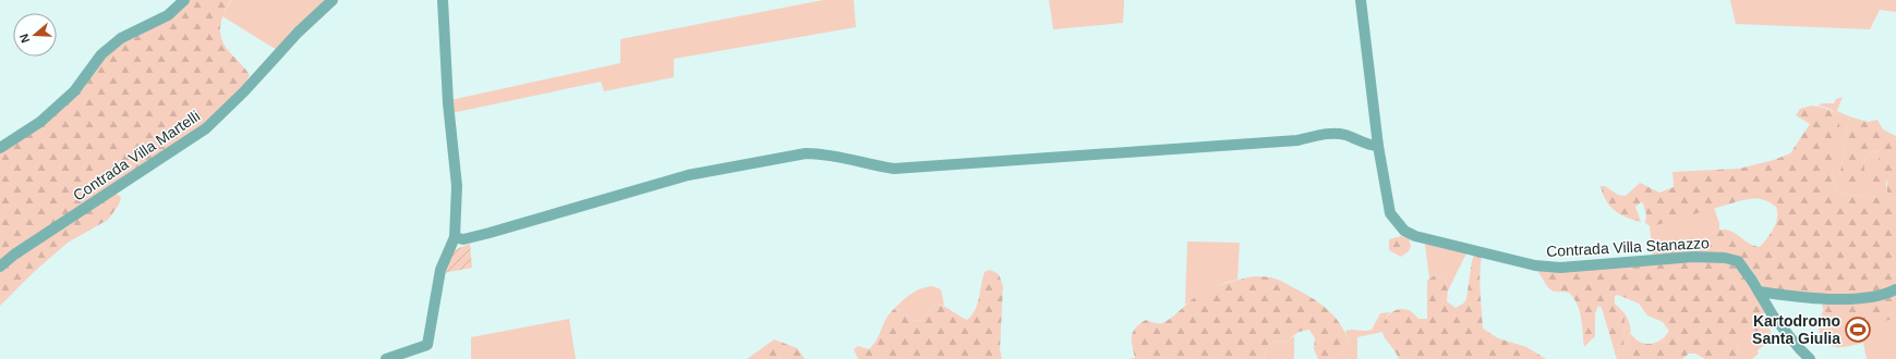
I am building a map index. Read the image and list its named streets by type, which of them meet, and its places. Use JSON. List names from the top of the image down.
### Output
{
  "streets": {
    "street": ["Contrada Villa Martelli", "Contrada Villa Stanazzo"]
  },
  "places": {
    "sports": ["Kartodromo Santa Giulia"]
  },
  "north": "left"
}
